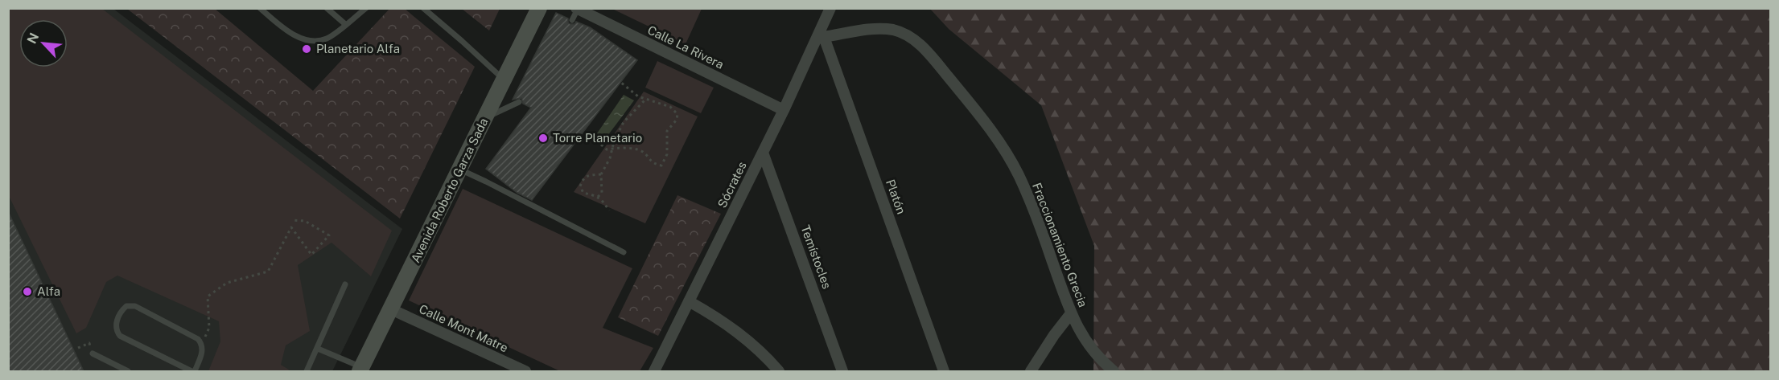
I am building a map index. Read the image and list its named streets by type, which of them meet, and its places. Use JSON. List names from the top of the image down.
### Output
{
  "streets": {
    "street": [
      "Calle La Rivera",
      "Sócrates",
      "Avenida Roberto Garza Sada",
      "Platón",
      "Fraccionamiento Grecia",
      "Temístocles",
      "Calle Mont Matre"
    ]
  },
  "crossings": [
    ["Calle La Rivera", "Sócrates"],
    ["Sócrates", "Platón"],
    ["Sócrates", "Fraccionamiento Grecia"],
    ["Sócrates", "Temístocles"],
    ["Avenida Roberto Garza Sada", "Calle Mont Matre"],
    ["Platón", "Fraccionamiento Grecia"]
  ],
  "places": ["Planetario Alfa", "Torre Planetario", "Alfa"],
  "north": "top left"
}
